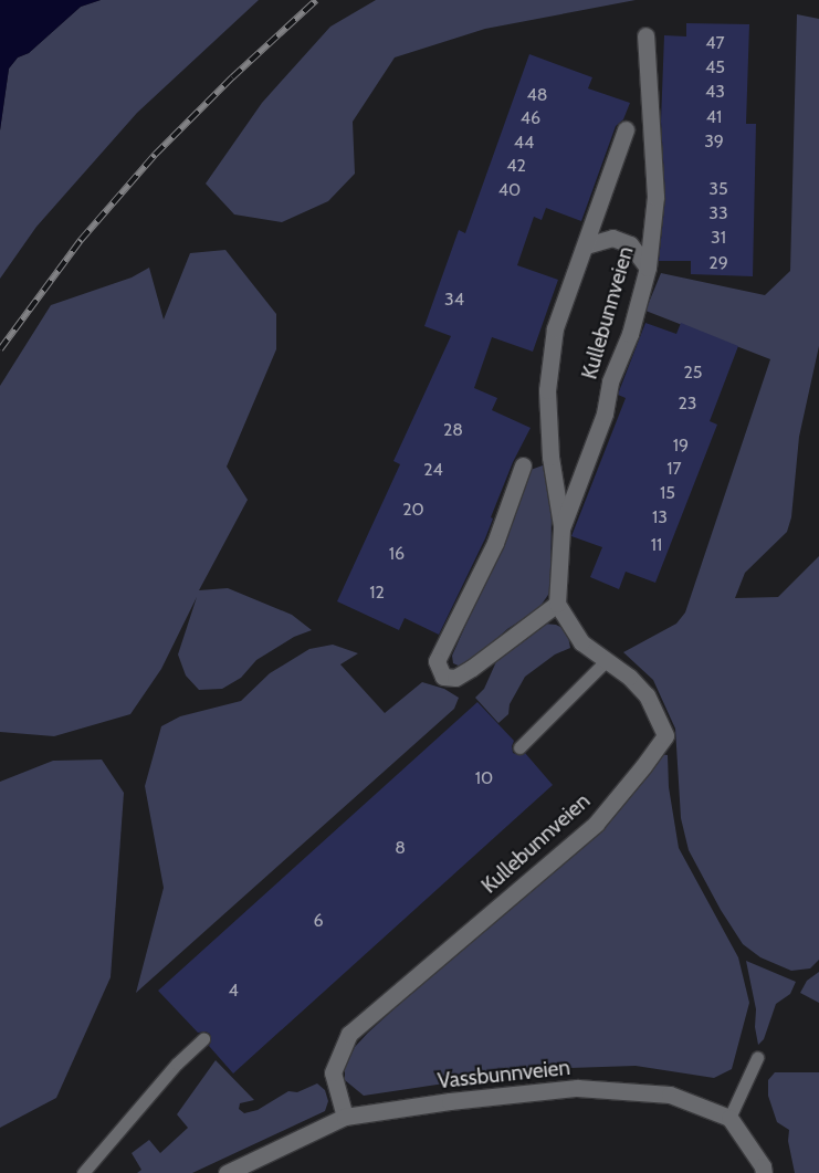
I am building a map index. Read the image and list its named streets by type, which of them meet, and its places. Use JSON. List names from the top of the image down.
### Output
{
  "streets": {
    "street": ["Kullebunnveien", "Vassbunnveien"]
  },
  "crossings": [
    ["Kullebunnveien", "Vassbunnveien"]
  ],
  "house_numbers": [
    "47",
    "45",
    "43",
    "48",
    "41",
    "46",
    "39",
    "44",
    "42",
    "35",
    "40",
    "33",
    "31",
    "29",
    "34",
    "25",
    "23",
    "28",
    "19",
    "17",
    "24",
    "15",
    "20",
    "13",
    "11",
    "16",
    "12",
    "10",
    "8",
    "6",
    "4"
  ]
}
